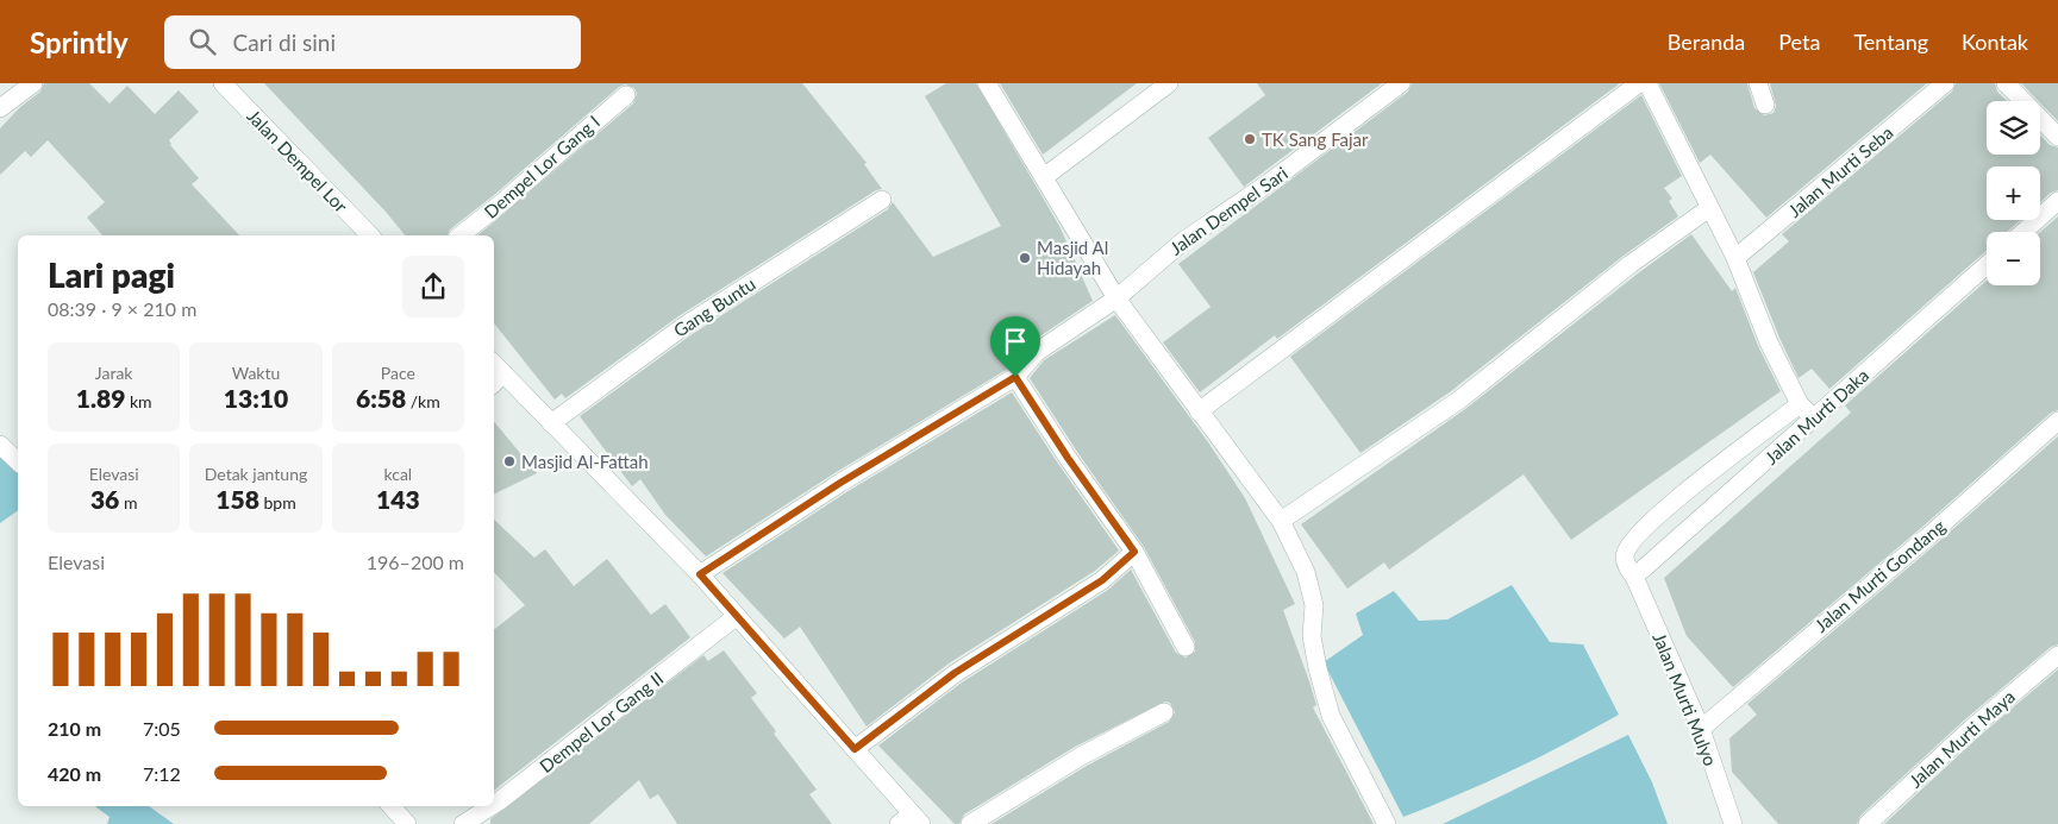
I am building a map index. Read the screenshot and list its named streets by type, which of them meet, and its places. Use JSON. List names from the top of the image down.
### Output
{
  "streets": {
    "street": [
      "Jalan Dempel Lor",
      "Dempel Lor Gang I",
      "Jalan Murti Seba",
      "Jalan Dempel Sari",
      "Gang Buntu",
      "Jalan Murti Daka",
      "Jalan Murti Gondang",
      "Jalan Murti Mulyo",
      "Dempel Lor Gang II",
      "Jalan Murti Maya"
    ]
  },
  "crossings": [
    ["Jalan Murti Daka", "Jalan Murti Mulyo"],
    ["Jalan Murti Gondang", "Jalan Murti Mulyo"]
  ],
  "places": ["TK Sang Fajar", "Masjid Al Hidayah", "Masjid Al-Fattah"],
  "page": {
    "header": "Sprintly",
    "search": "Cari di sini",
    "nav": [
      "Beranda",
      "Peta",
      "Tentang",
      "Kontak"
    ],
    "map_buttons": ["+", "−"],
    "heading": ["Lari pagi", "08:39 · 9 × 210 m"],
    "stats": [
      ["Jarak", "1.89 km"],
      ["Waktu", "13:10"],
      ["Pace", "6:58 /km"],
      ["Elevasi", "36 m"],
      ["Detak jantung", "158 bpm"],
      ["kcal", "143"]
    ],
    "chart": ["Elevasi", "196–200 m"],
    "list": [
      {
        "name": "210 m",
        "note": "7:05"
      },
      {
        "name": "420 m",
        "note": "7:12"
      }
    ]
  }
}
